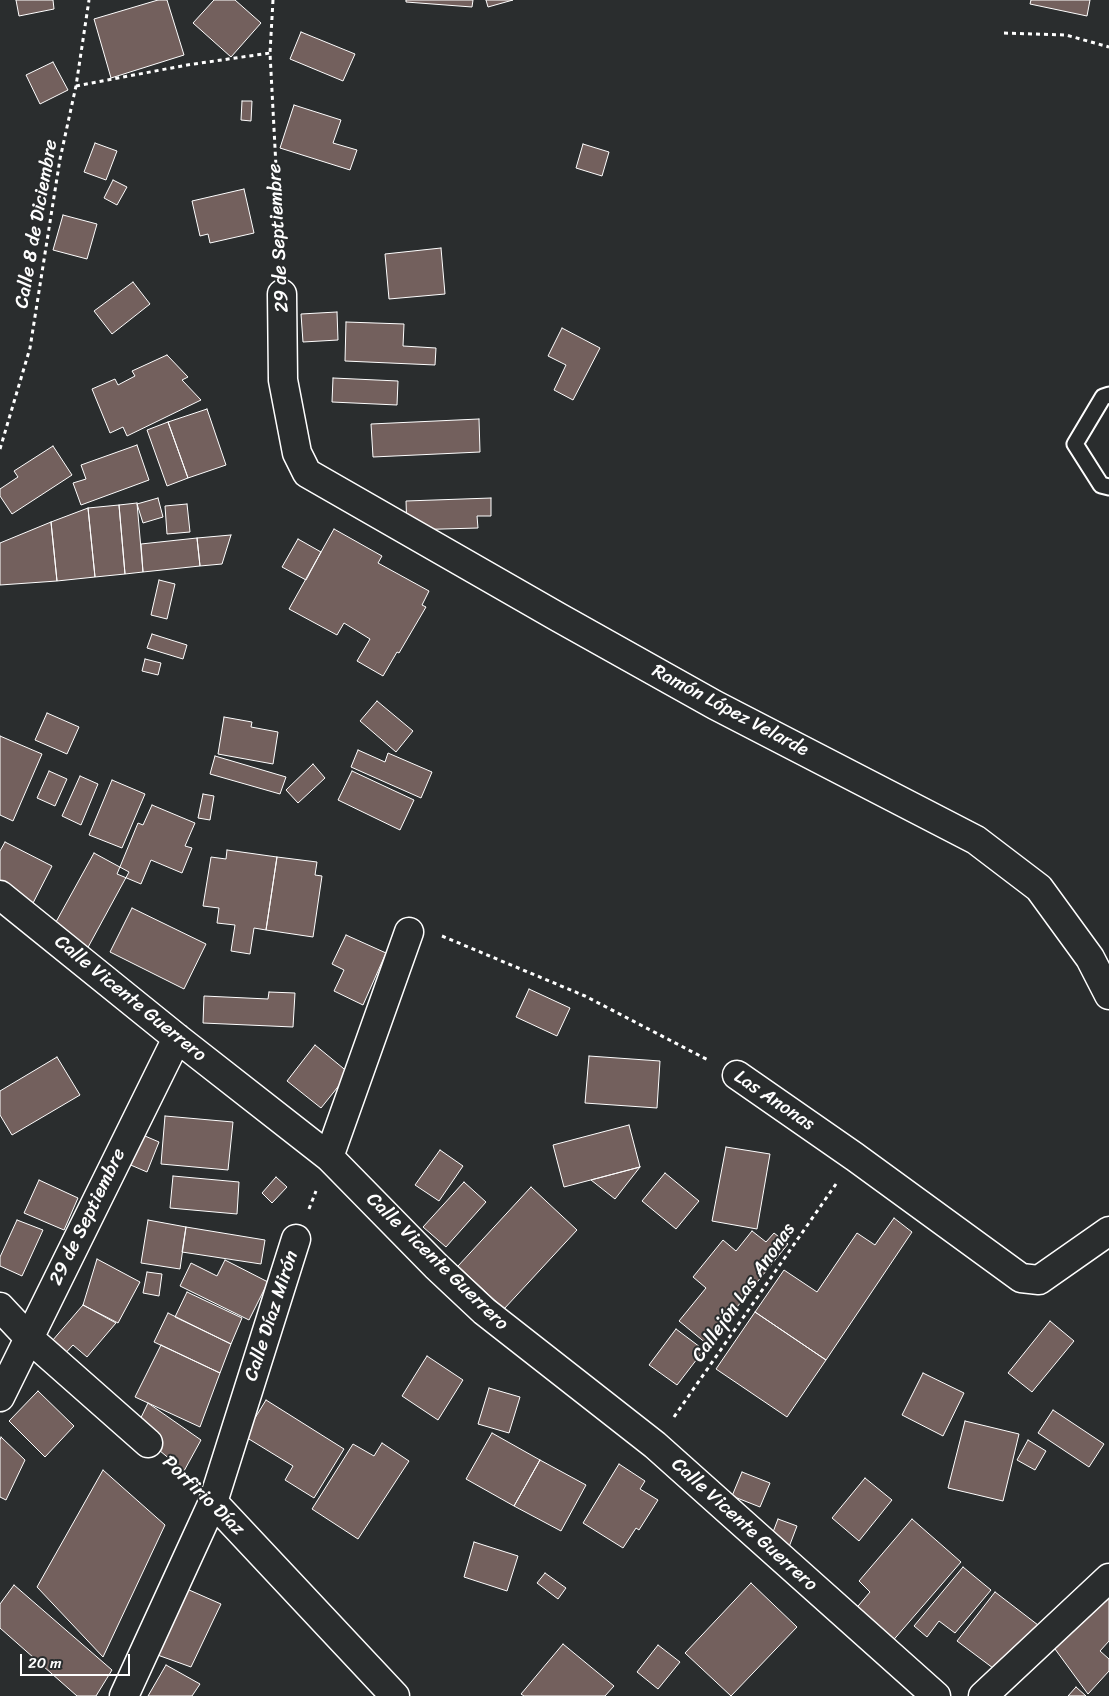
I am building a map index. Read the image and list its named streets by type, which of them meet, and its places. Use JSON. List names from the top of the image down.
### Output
{
  "streets": {
    "street": [
      "29 de Septiembre",
      "Ramón López Velarde",
      "Calle Vicente Guerrero",
      "Las Anonas",
      "Calle Díaz Mirón",
      "Porfirio Díaz"
    ],
    "path": ["Calle 8 de Diciembre", "Callejón Las Anonas"]
  },
  "crossings": [
    ["29 de Septiembre", "Ramón López Velarde"],
    ["29 de Septiembre", "Calle Vicente Guerrero"],
    ["29 de Septiembre", "Porfirio Díaz"],
    ["Calle Vicente Guerrero", "Callejón Las Anonas"],
    ["Calle Vicente Guerrero", "Calle Díaz Mirón"],
    ["Las Anonas", "Callejón Las Anonas"],
    ["Calle Díaz Mirón", "Porfirio Díaz"]
  ],
  "scale_bar": "20 m"
}
